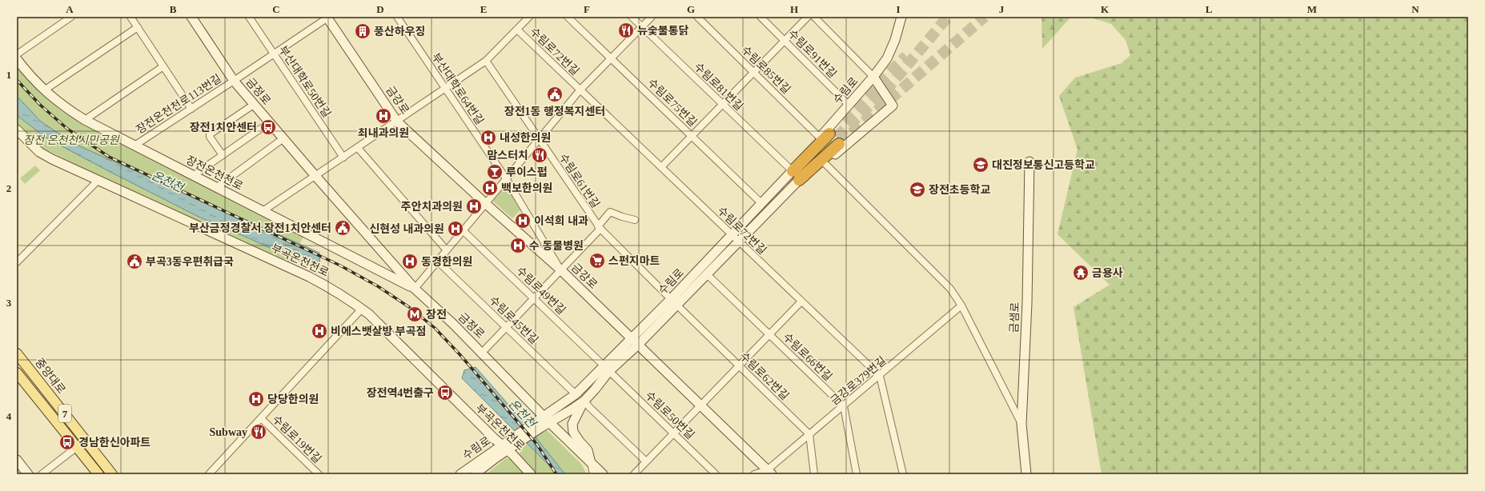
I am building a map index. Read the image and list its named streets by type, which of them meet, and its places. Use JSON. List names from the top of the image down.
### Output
{
  "streets": {
    "main road": [
      "수림로",
      "금정로",
      "금강로",
      "장전온천천로",
      "부곡온천천로",
      "금샘로",
      "중앙대로",
      "7"
    ],
    "street": [
      "수림로72번길",
      "수림로91번길",
      "수림로85번길",
      "부산대학로50번길",
      "수림로81번길",
      "부산대학로64번길",
      "수림로75번길",
      "장전온천천로113번길",
      "수림로61번길",
      "수림로49번길",
      "수림로45번길",
      "수림로66번길",
      "수림로62번길",
      "금강로379번길",
      "수림로50번길",
      "수림로19번길"
    ]
  },
  "crossings": [
    ["수림로72번길", "수림로"],
    ["수림로72번길", "금강로379번길"],
    ["수림로91번길", "수림로"],
    ["수림로85번길", "수림로"],
    ["부산대학로50번길", "장전온천천로113번길"],
    ["수림로81번길", "수림로"],
    ["부산대학로64번길", "금강로"],
    ["수림로", "금정로"],
    ["수림로", "금강로"],
    ["수림로", "수림로75번길"],
    ["수림로", "수림로61번길"],
    ["수림로", "부곡온천천로"],
    ["수림로", "수림로49번길"],
    ["수림로", "수림로45번길"],
    ["수림로", "수림로66번길"],
    ["수림로", "수림로62번길"],
    ["수림로", "수림로50번길"],
    ["금정로", "장전온천천로113번길"],
    ["금정로", "장전온천천로"],
    ["금강로", "장전온천천로113번길"],
    ["금강로", "금강로379번길"],
    ["장전온천천로113번길", "장전온천천로"],
    ["수림로61번길", "수림로62번길"],
    ["수림로49번길", "수림로50번길"],
    ["수림로66번길", "금강로379번길"],
    ["수림로62번길", "금강로379번길"]
  ],
  "water": ["온천천"],
  "parks": ["장전 온천천시민공원"],
  "places": {
    "restaurant": ["뉴숯불통닭", "맘스터치", "Subway"],
    "building": ["풍산하우징"],
    "public building": ["장전1동 행정복지센터", "부산금정경찰서 장전1치안센터", "부곡3동우편취급국"],
    "hospital": [
      "최내과의원",
      "내성한의원",
      "백보한의원",
      "주안치과의원",
      "이석희 내과",
      "신현성 내과의원",
      "수 동물병원",
      "동경한의원",
      "비에스뱃살방 부곡점",
      "당당한의원"
    ],
    "bus stop": ["장전1치안센터", "장전역4번출구", "경남한신아파트"],
    "school or university": ["대진정보통신고등학교", "장전초등학교"],
    "bar": ["루이스펍"],
    "supermarket": ["스펀지마트"],
    "temple": ["금용사"],
    "metro station": ["장전"]
  },
  "grid": {
    "columns": [
      "A",
      "B",
      "C",
      "D",
      "E",
      "F",
      "G",
      "H",
      "I",
      "J",
      "K",
      "L",
      "M",
      "N"
    ],
    "rows": [
      "1",
      "2",
      "3",
      "4"
    ]
  }
}
